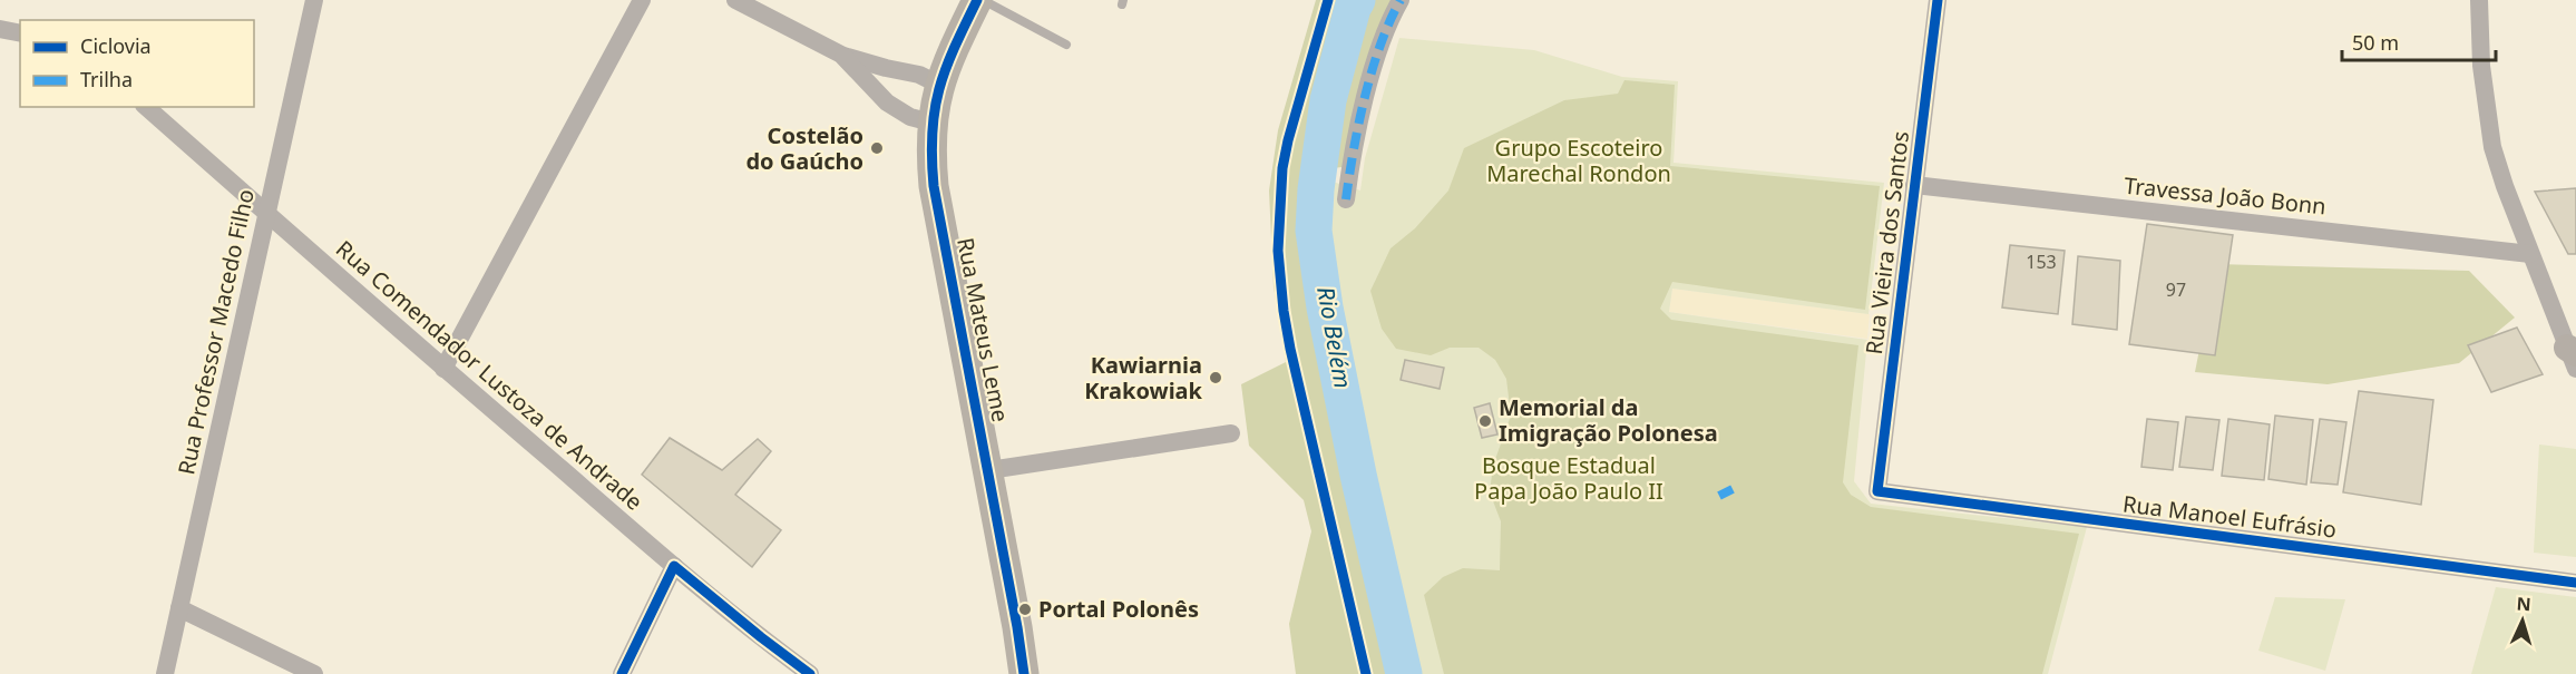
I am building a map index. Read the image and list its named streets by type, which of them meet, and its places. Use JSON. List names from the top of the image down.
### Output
{
  "streets": {
    "main road": ["Rua Mateus Leme"],
    "street": [
      "Travessa João Bonn",
      "Rua Vieira dos Santos",
      "Rua Professor Macedo Filho",
      "Rua Comendador Lustoza de Andrade",
      "Rua Manoel Eufrásio"
    ]
  },
  "crossings": [
    ["Travessa João Bonn", "Rua Vieira dos Santos"],
    ["Rua Vieira dos Santos", "Rua Manoel Eufrásio"],
    ["Rua Professor Macedo Filho", "Rua Comendador Lustoza de Andrade"]
  ],
  "water": ["Rio Belém"],
  "parks": ["Grupo Escoteiro Marechal Rondon", "Bosque Estadual Papa João Paulo II"],
  "places": [
    "Costelão do Gaúcho",
    "Kawiarnia Krakowiak",
    "Memorial da Imigração Polonesa",
    "Portal Polonês"
  ],
  "house_numbers": ["153", "97"],
  "legend": ["Ciclovia", "Trilha"],
  "scale_bar": "50 m",
  "north": "top"
}
